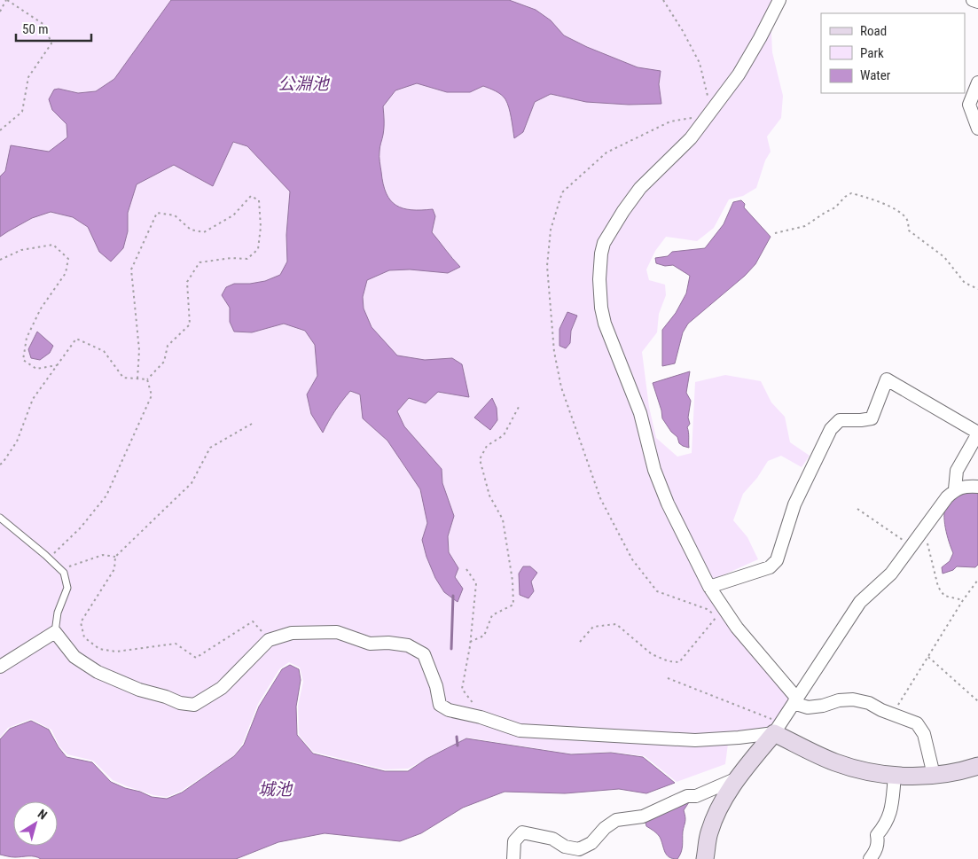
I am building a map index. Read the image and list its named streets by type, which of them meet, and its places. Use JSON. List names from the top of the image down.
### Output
{
  "water": ["公淵池", "城池"],
  "legend": ["Road", "Park", "Water"],
  "scale_bar": "50 m",
  "north": "top right"
}
